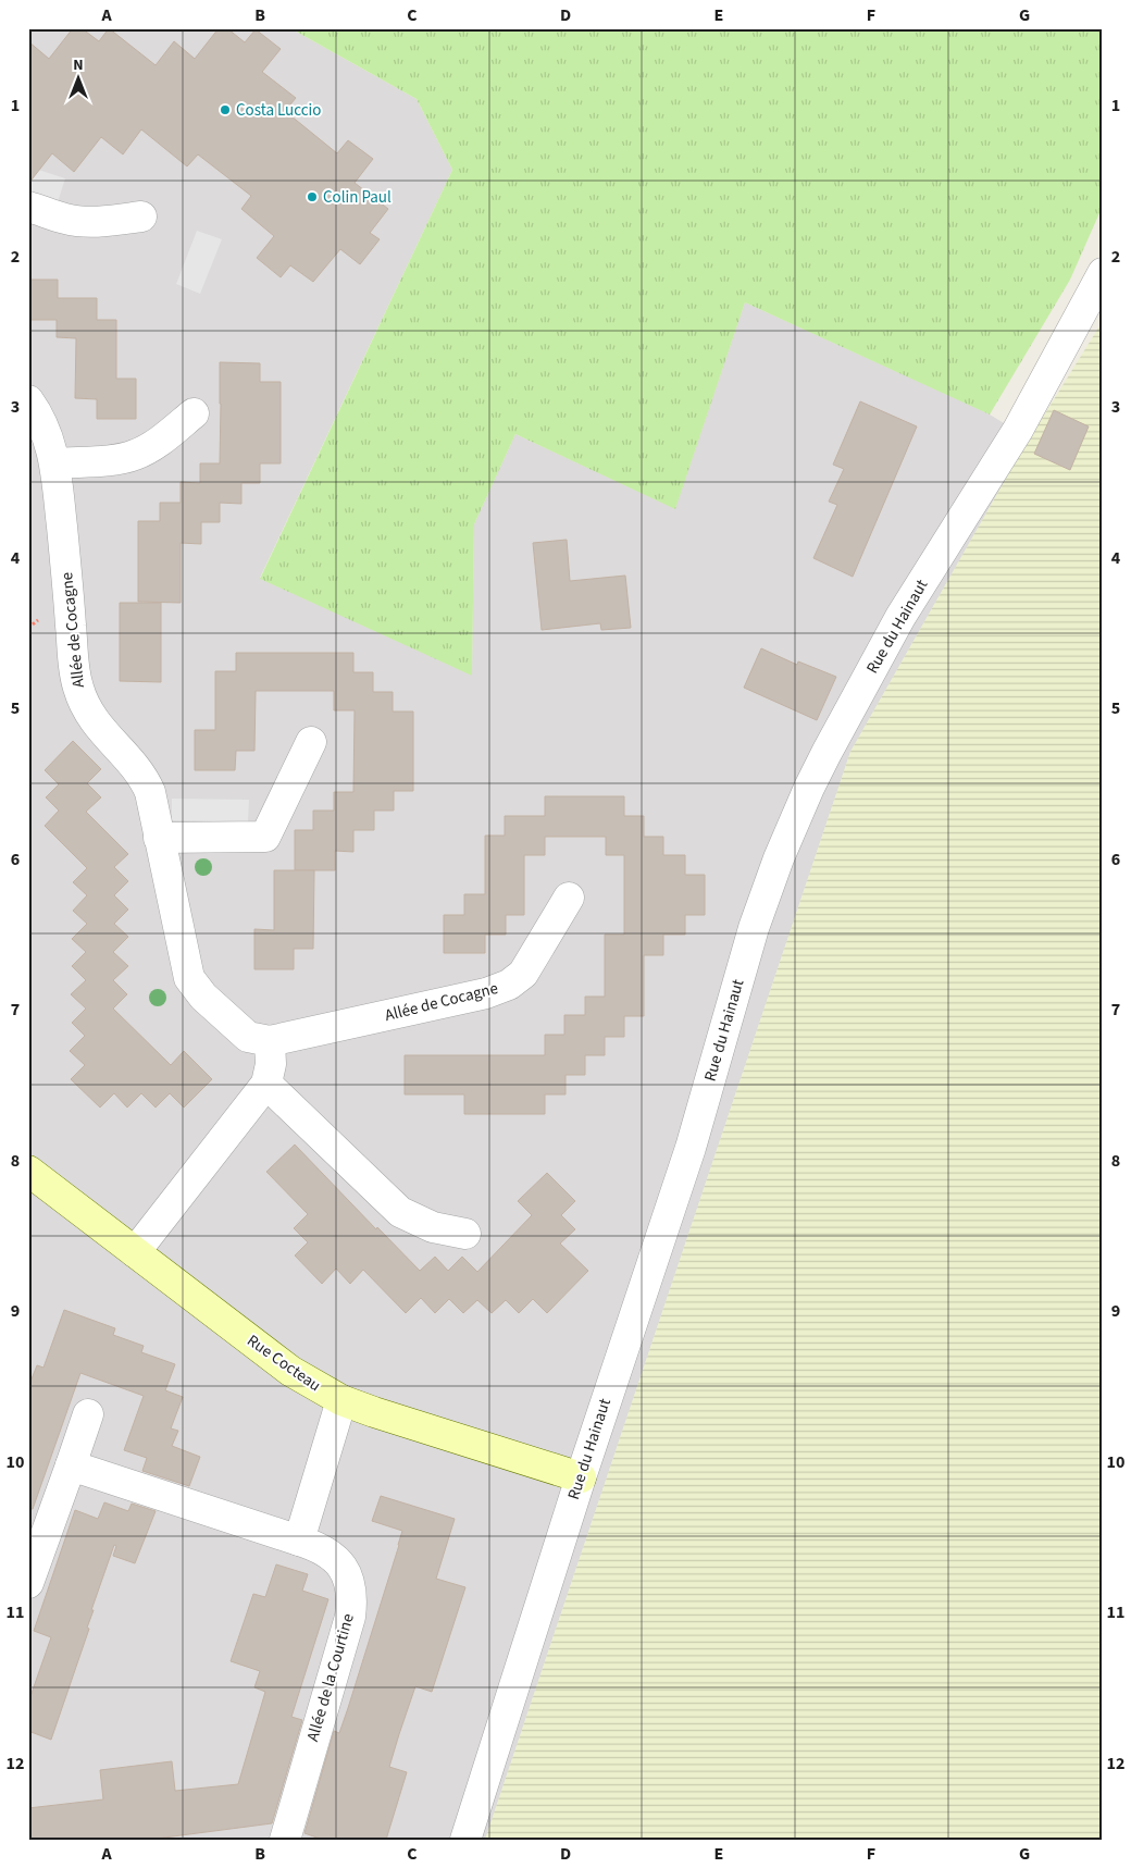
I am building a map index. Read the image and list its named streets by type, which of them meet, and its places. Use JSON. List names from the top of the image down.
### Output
{
  "streets": {
    "street": [
      "Rue du Hainaut",
      "Allée de Cocagne",
      "Rue Cocteau",
      "Allée de la Courtine"
    ]
  },
  "crossings": [
    ["Rue du Hainaut", "Rue Cocteau"]
  ],
  "places": ["Costa Luccio", "Colin Paul"],
  "north": "top",
  "grid": {
    "columns": [
      "A",
      "B",
      "C",
      "D",
      "E",
      "F",
      "G"
    ],
    "rows": [
      "1",
      "2",
      "3",
      "4",
      "5",
      "6",
      "7",
      "8",
      "9",
      "10",
      "11",
      "12"
    ]
  }
}
